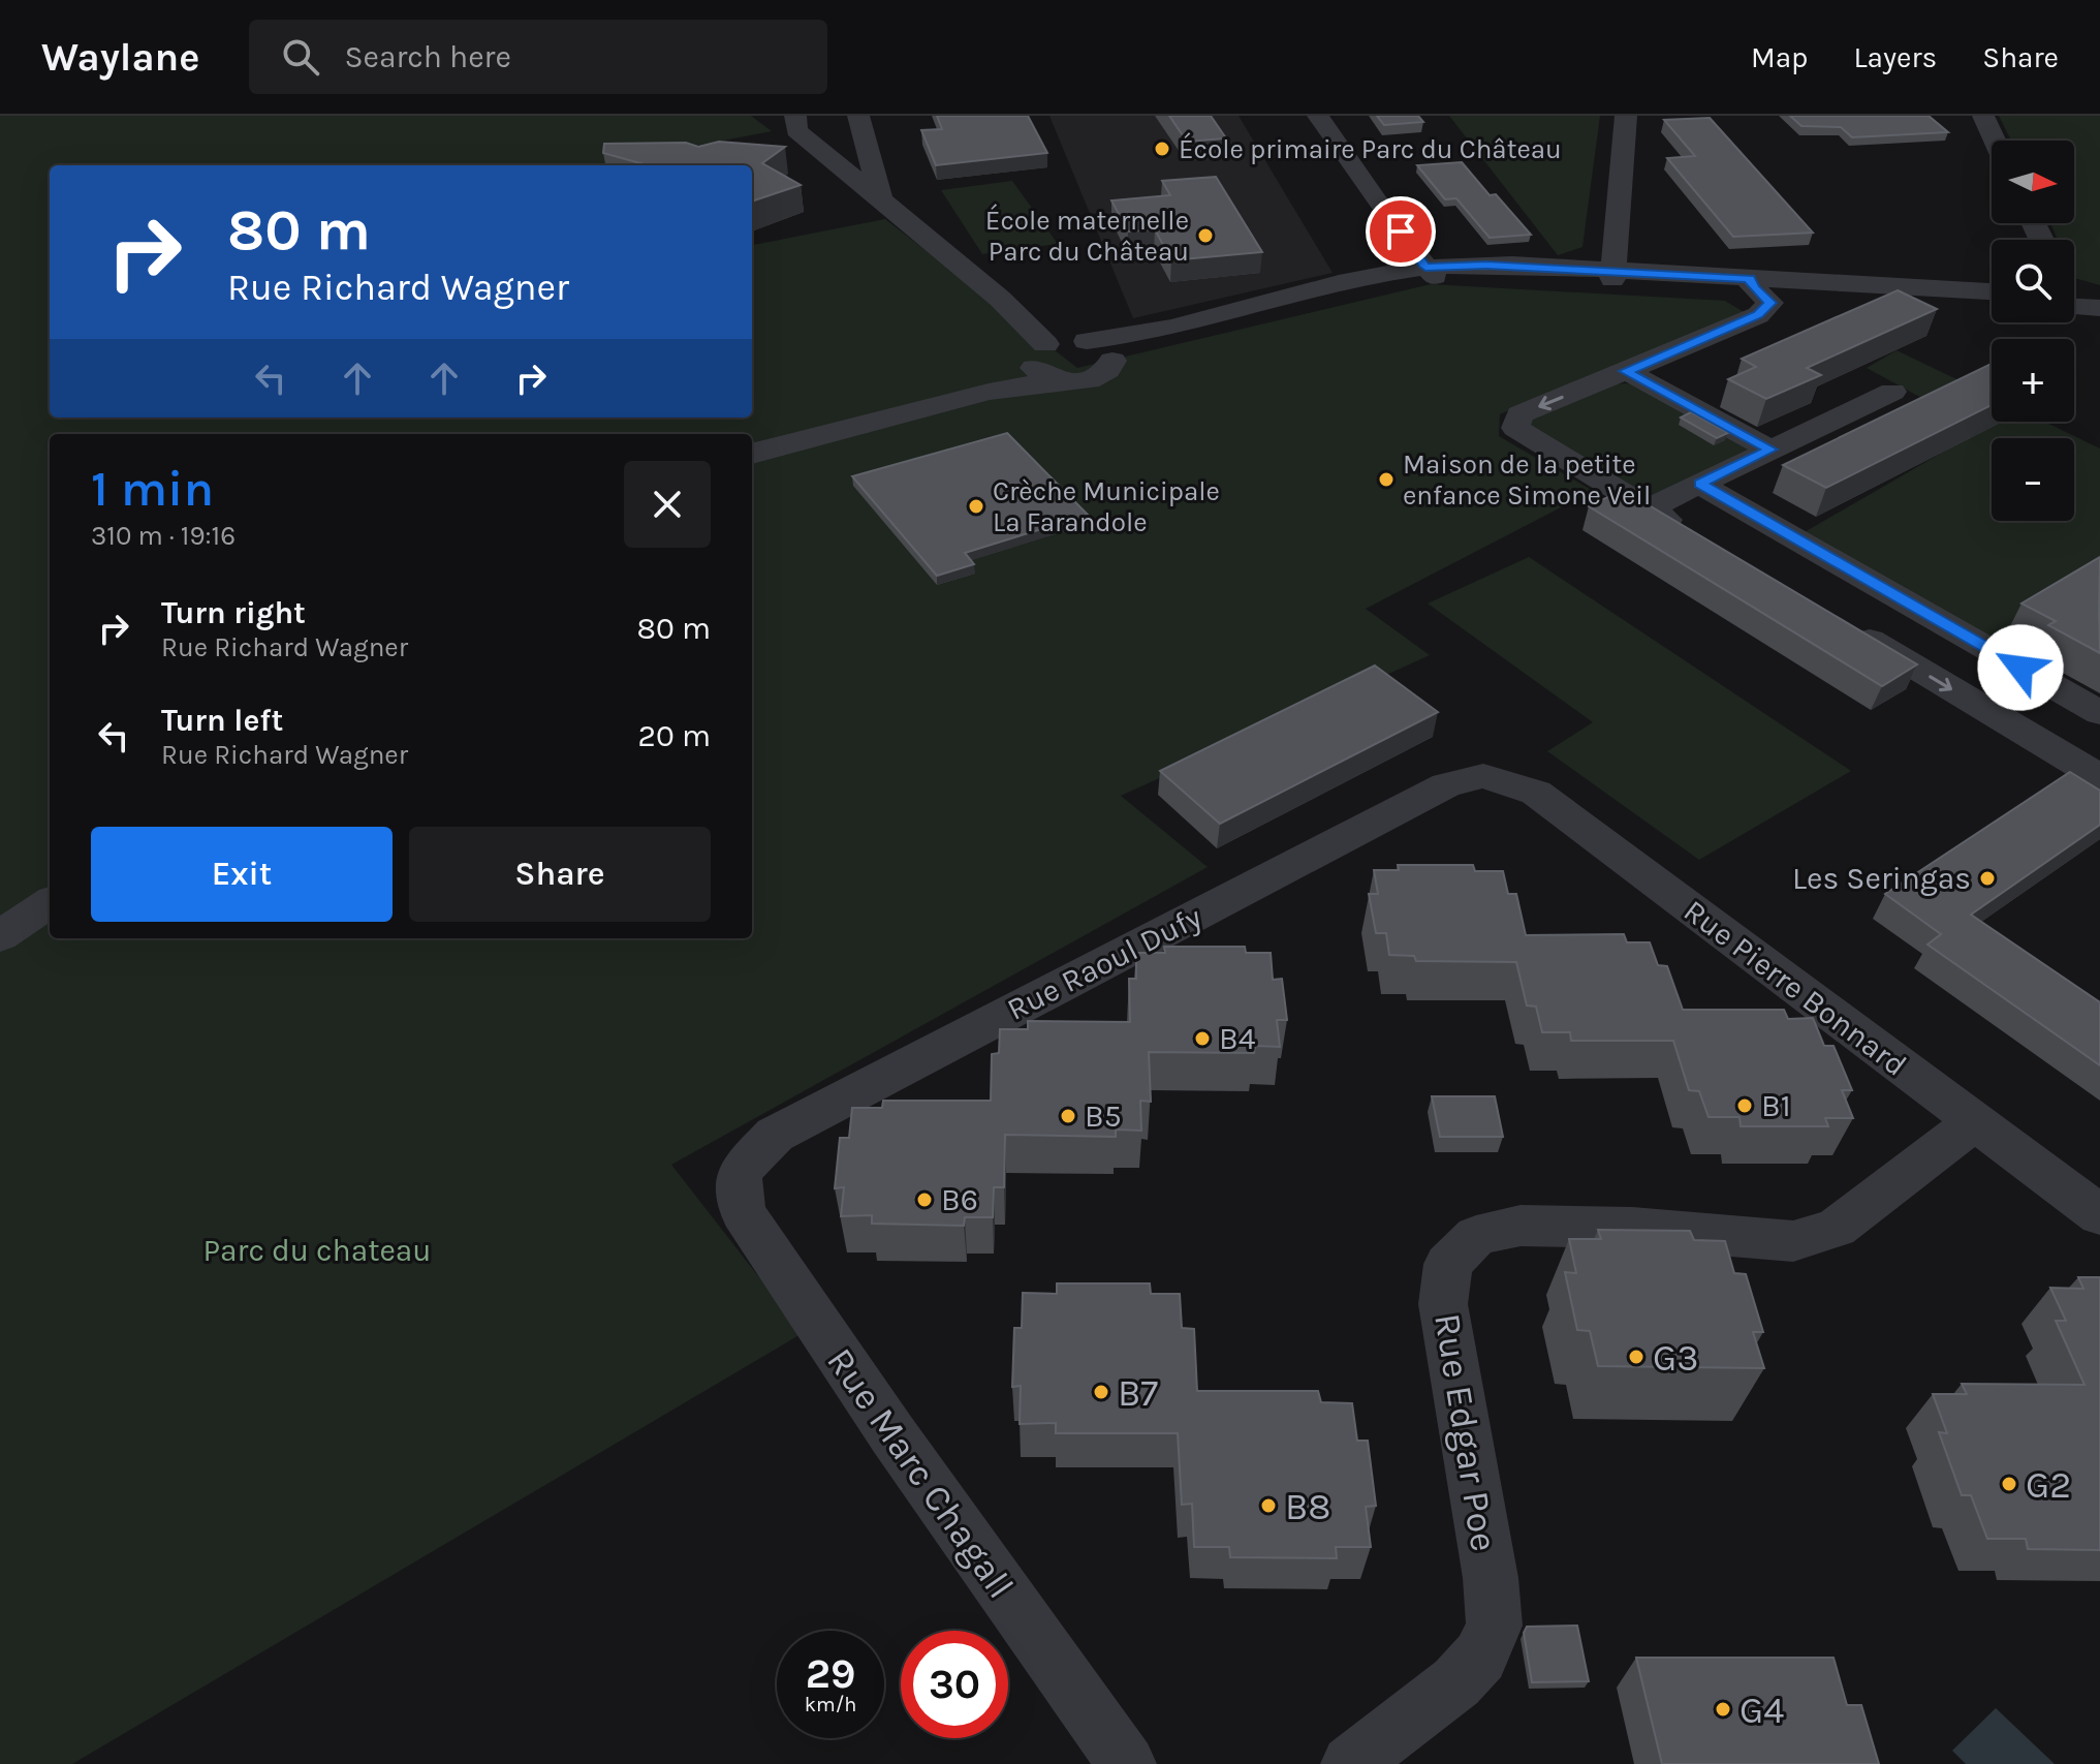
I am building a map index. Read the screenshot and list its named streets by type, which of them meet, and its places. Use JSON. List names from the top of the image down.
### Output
{
  "streets": {
    "street": [
      "Rue Raoul Dufy",
      "Rue Pierre Bonnard",
      "Rue Edgar Poe",
      "Rue Marc Chagall"
    ]
  },
  "crossings": [
    ["Rue Raoul Dufy", "Rue Pierre Bonnard"],
    ["Rue Raoul Dufy", "Rue Marc Chagall"],
    ["Rue Pierre Bonnard", "Rue Edgar Poe"]
  ],
  "parks": ["Parc du chateau"],
  "places": [
    "École primaire Parc du Château",
    "École maternelle Parc du Château",
    "Maison de la petite enfance Simone Veil",
    "Crèche Municipale La Farandole",
    "Les Seringas",
    "B4",
    "B1",
    "B5",
    "B6",
    "G3",
    "B7",
    "G2",
    "B8",
    "G4"
  ],
  "north": "right",
  "page": {
    "header": "Waylane",
    "search": "Search here",
    "nav": ["Map", "Layers", "Share"],
    "map_buttons": ["+", "−"],
    "turn": ["80 m", "Rue Richard Wagner"],
    "heading": ["1 min", "310 m · 19:16"],
    "list": [
      {
        "name": "Turn right",
        "note": "Rue Richard Wagner",
        "value": "80 m"
      },
      {
        "name": "Turn left",
        "note": "Rue Richard Wagner",
        "value": "20 m"
      }
    ],
    "buttons": ["Exit", "Share"],
    "speed": "29 km/h",
    "limit": "30"
  }
}
